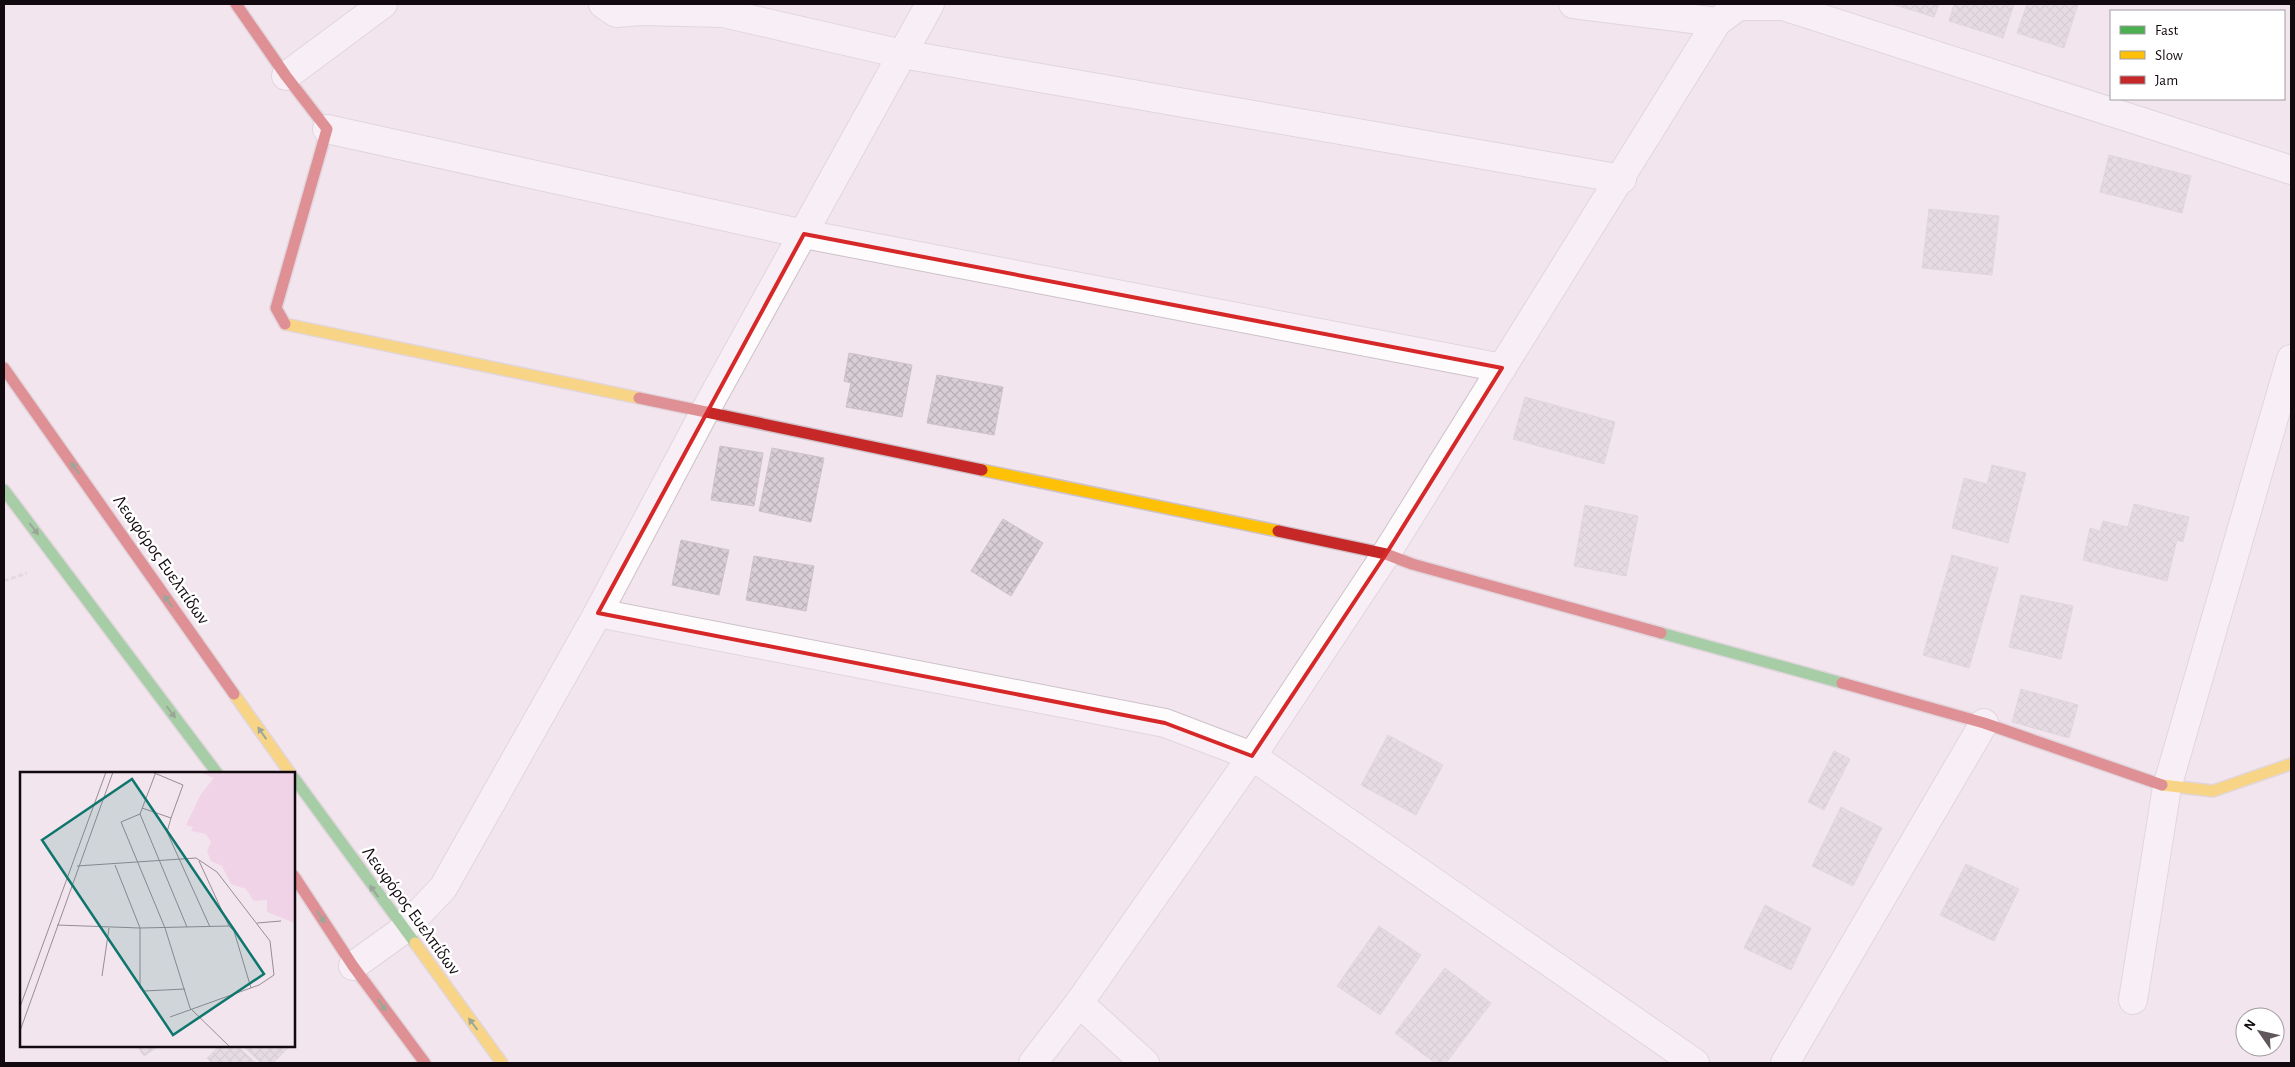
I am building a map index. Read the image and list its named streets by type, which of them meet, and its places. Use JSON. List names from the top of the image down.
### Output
{
  "streets": {
    "street": ["Λεωφόρος Ευελπίδων"]
  },
  "legend": ["Fast", "Slow", "Jam"],
  "north": "top left"
}
